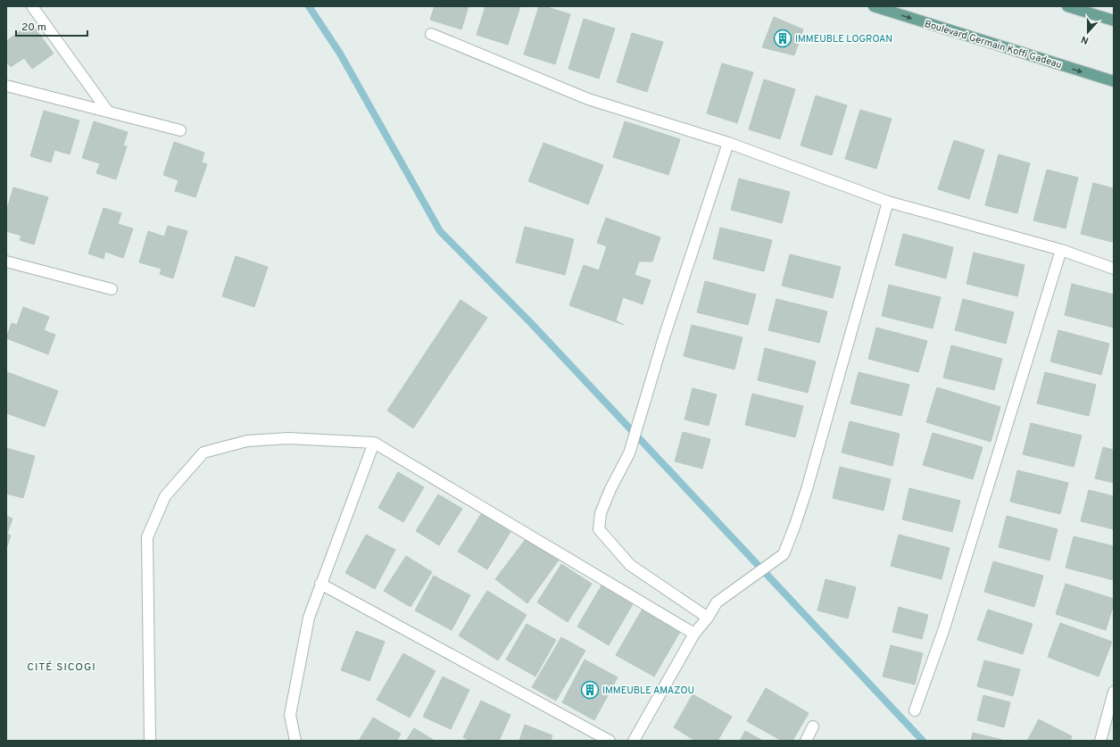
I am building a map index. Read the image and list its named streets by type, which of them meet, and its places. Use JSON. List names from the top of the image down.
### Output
{
  "streets": {
    "main road": ["Boulevard Germain Koffi Gadeau"]
  },
  "one_way": ["Boulevard Germain Koffi Gadeau"],
  "districts": ["CITÉ SICOGI"],
  "places": {
    "building": ["IMMEUBLE LOGROAN", "IMMEUBLE AMAZOU"]
  },
  "scale_bar": "20 m",
  "north": "bottom"
}
